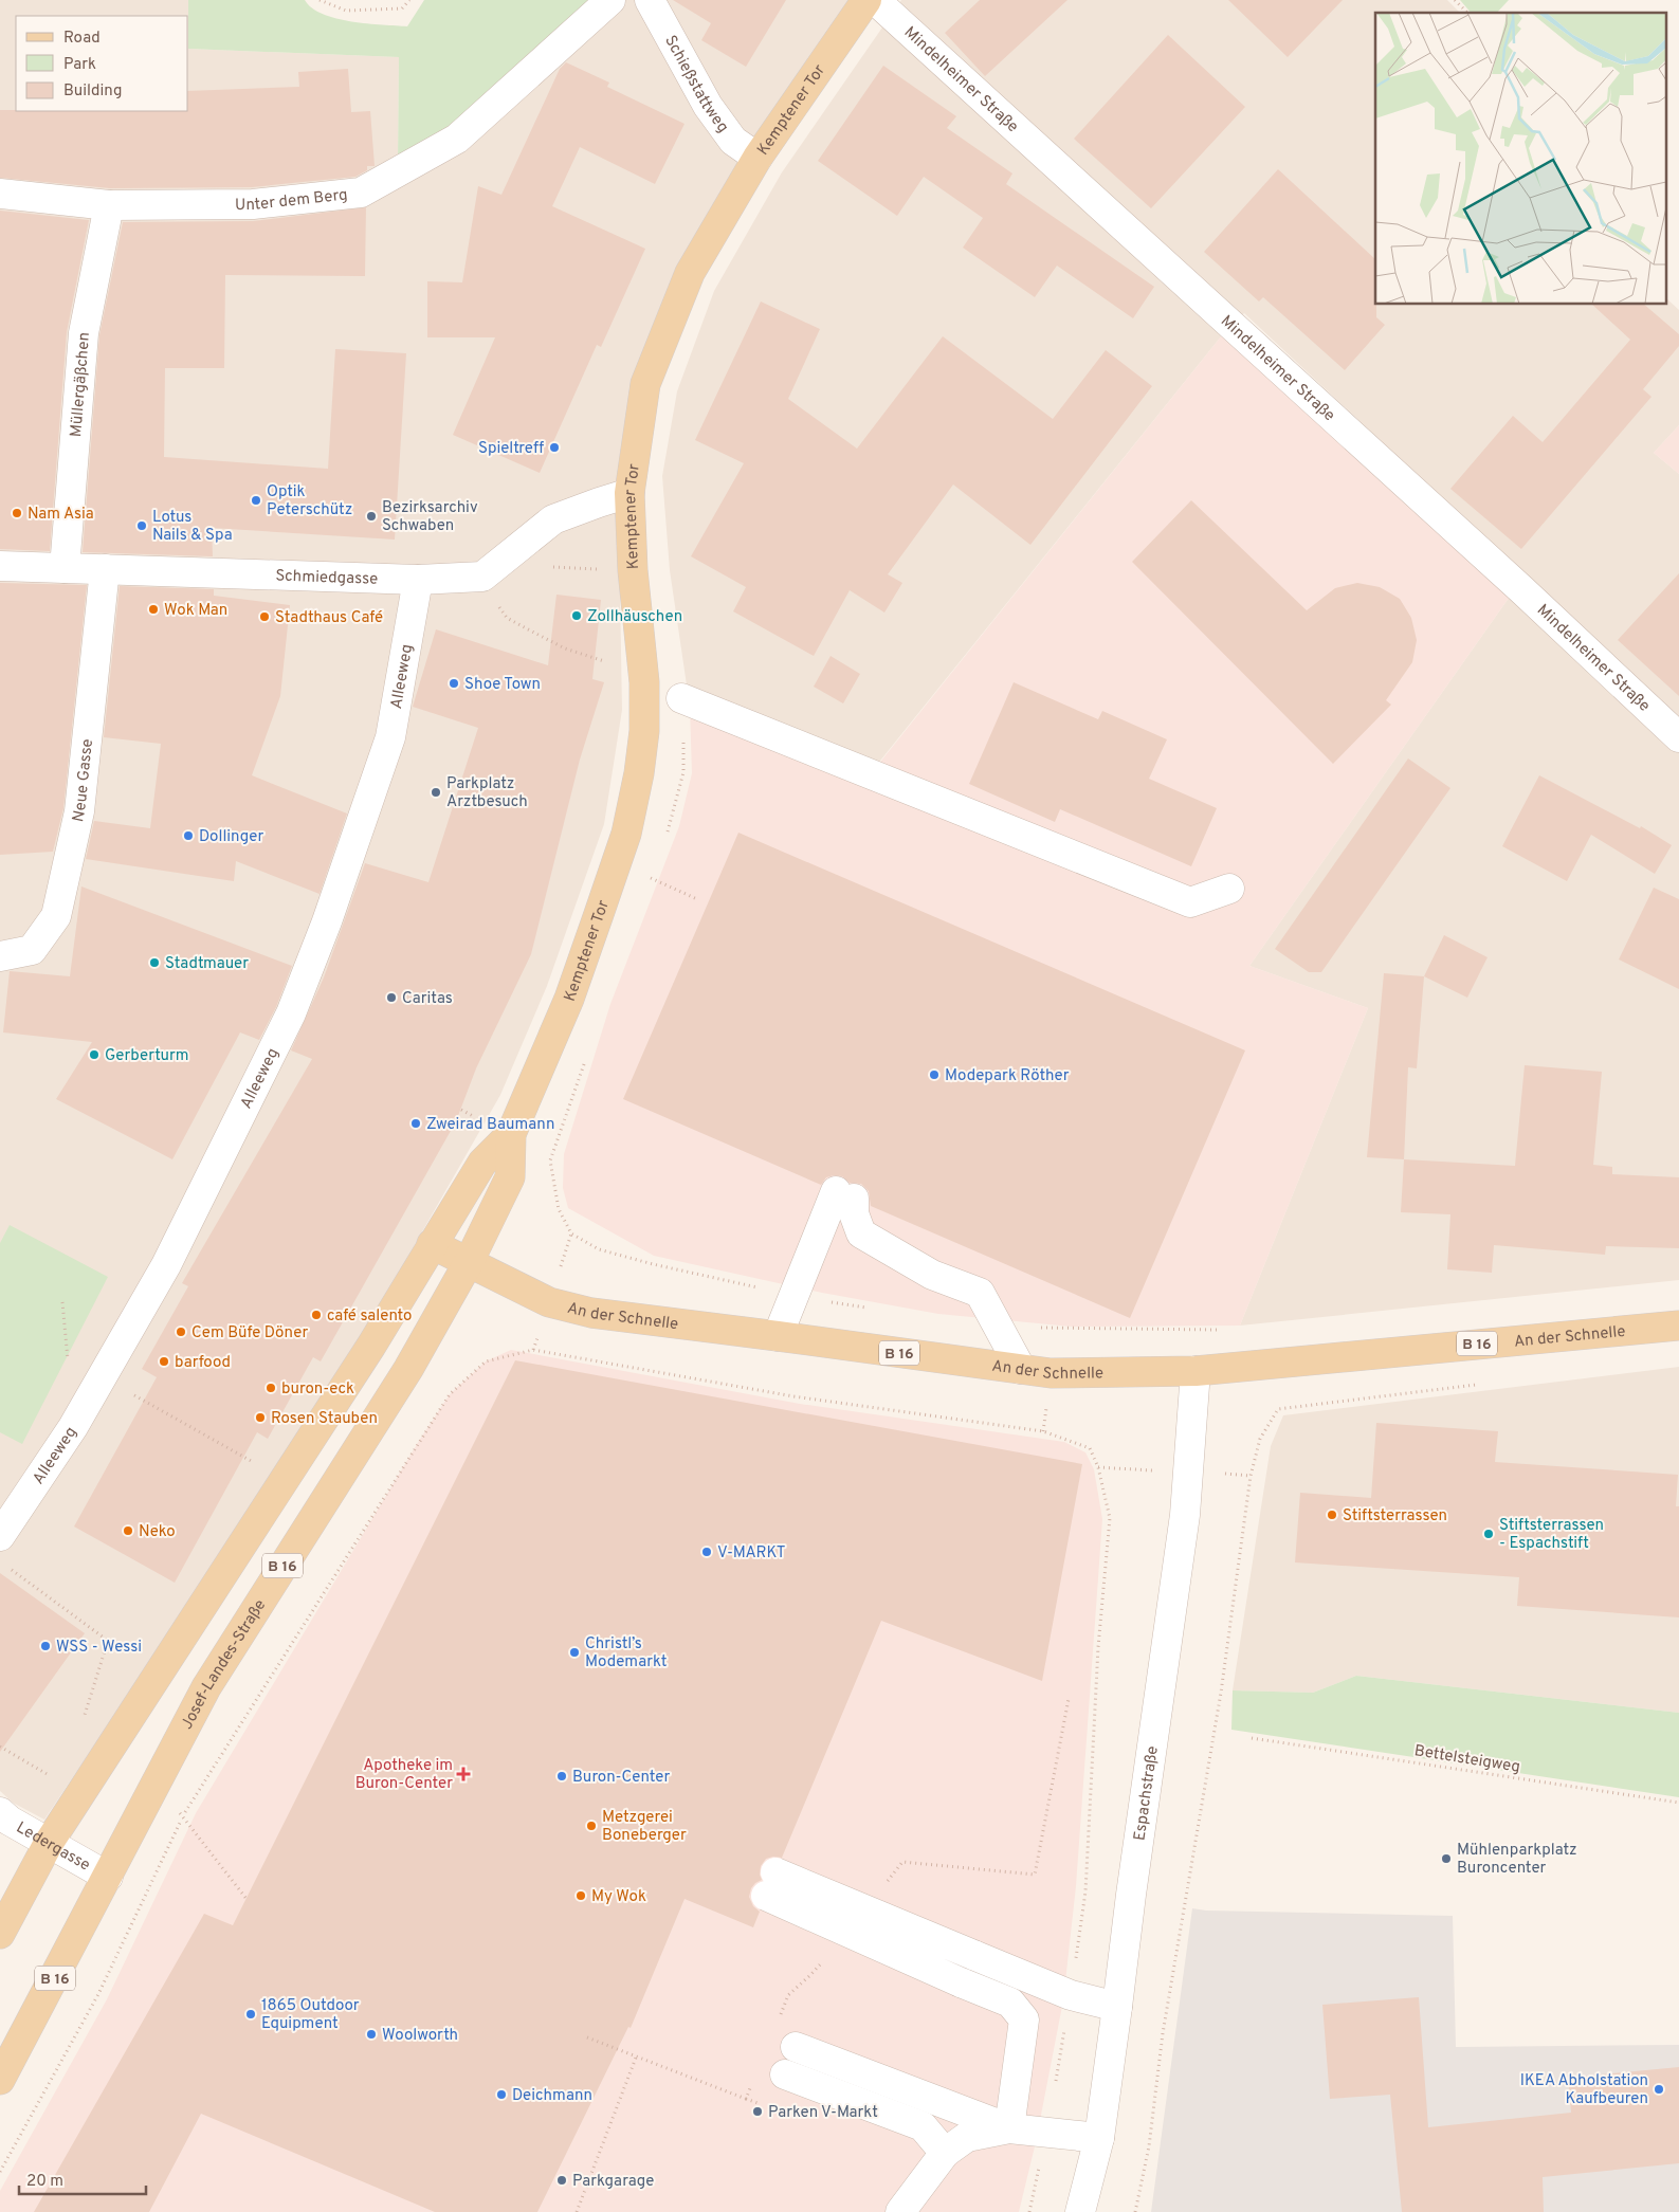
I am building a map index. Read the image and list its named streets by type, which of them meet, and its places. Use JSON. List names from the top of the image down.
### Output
{
  "streets": {
    "main road": [
      "Kemptener Tor",
      "An der Schnelle",
      "B 16",
      "Josef-Landes-Straße"
    ],
    "street": [
      "Mindelheimer Straße",
      "Schießstattweg",
      "Unter dem Berg",
      "Müllergäßchen",
      "Schmiedgasse",
      "Alleeweg",
      "Neue Gasse",
      "Espachstraße",
      "Ledergasse"
    ],
    "path": ["Bettelsteigweg"]
  },
  "crossings": [
    ["Schießstattweg", "Kemptener Tor"],
    ["Kemptener Tor", "An der Schnelle"],
    ["Kemptener Tor", "B 16"],
    ["Kemptener Tor", "Josef-Landes-Straße"],
    ["Unter dem Berg", "Müllergäßchen"],
    ["Müllergäßchen", "Schmiedgasse"],
    ["Schmiedgasse", "Alleeweg"],
    ["Schmiedgasse", "Neue Gasse"],
    ["An der Schnelle", "B 16"],
    ["An der Schnelle", "Josef-Landes-Straße"],
    ["An der Schnelle", "Espachstraße"],
    ["B 16", "Ledergasse"],
    ["Josef-Landes-Straße", "Ledergasse"]
  ],
  "places": {
    "other": [
      "Spieltreff",
      "Optik Peterschütz",
      "Nam Asia",
      "Bezirksarchiv Schwaben",
      "Lotus Nails & Spa",
      "Wok Man",
      "Zollhäuschen",
      "Stadthaus Café",
      "Shoe Town",
      "Parkplatz Arztbesuch",
      "Dollinger",
      "Stadtmauer",
      "Caritas",
      "Gerberturm",
      "Modepark Röther",
      "Zweirad Baumann",
      "café salento",
      "Cem Büfe Döner",
      "barfood",
      "buron-eck",
      "Rosen Stauben",
      "Stiftsterrassen",
      "Neko",
      "Stiftsterrassen - Espachstift",
      "V-MARKT",
      "WSS - Wessi",
      "Christl’s Modemarkt",
      "Buron-Center",
      "Metzgerei Boneberger",
      "Mühlenparkplatz Buroncenter",
      "My Wok",
      "1865 Outdoor Equipment",
      "Woolworth",
      "IKEA Abholstation Kaufbeuren",
      "Deichmann",
      "Parken V-Markt",
      "Parkgarage"
    ],
    "health": ["Apotheke im Buron-Center"]
  },
  "legend": ["Road", "Park", "Building"],
  "scale_bar": "20 m"
}
